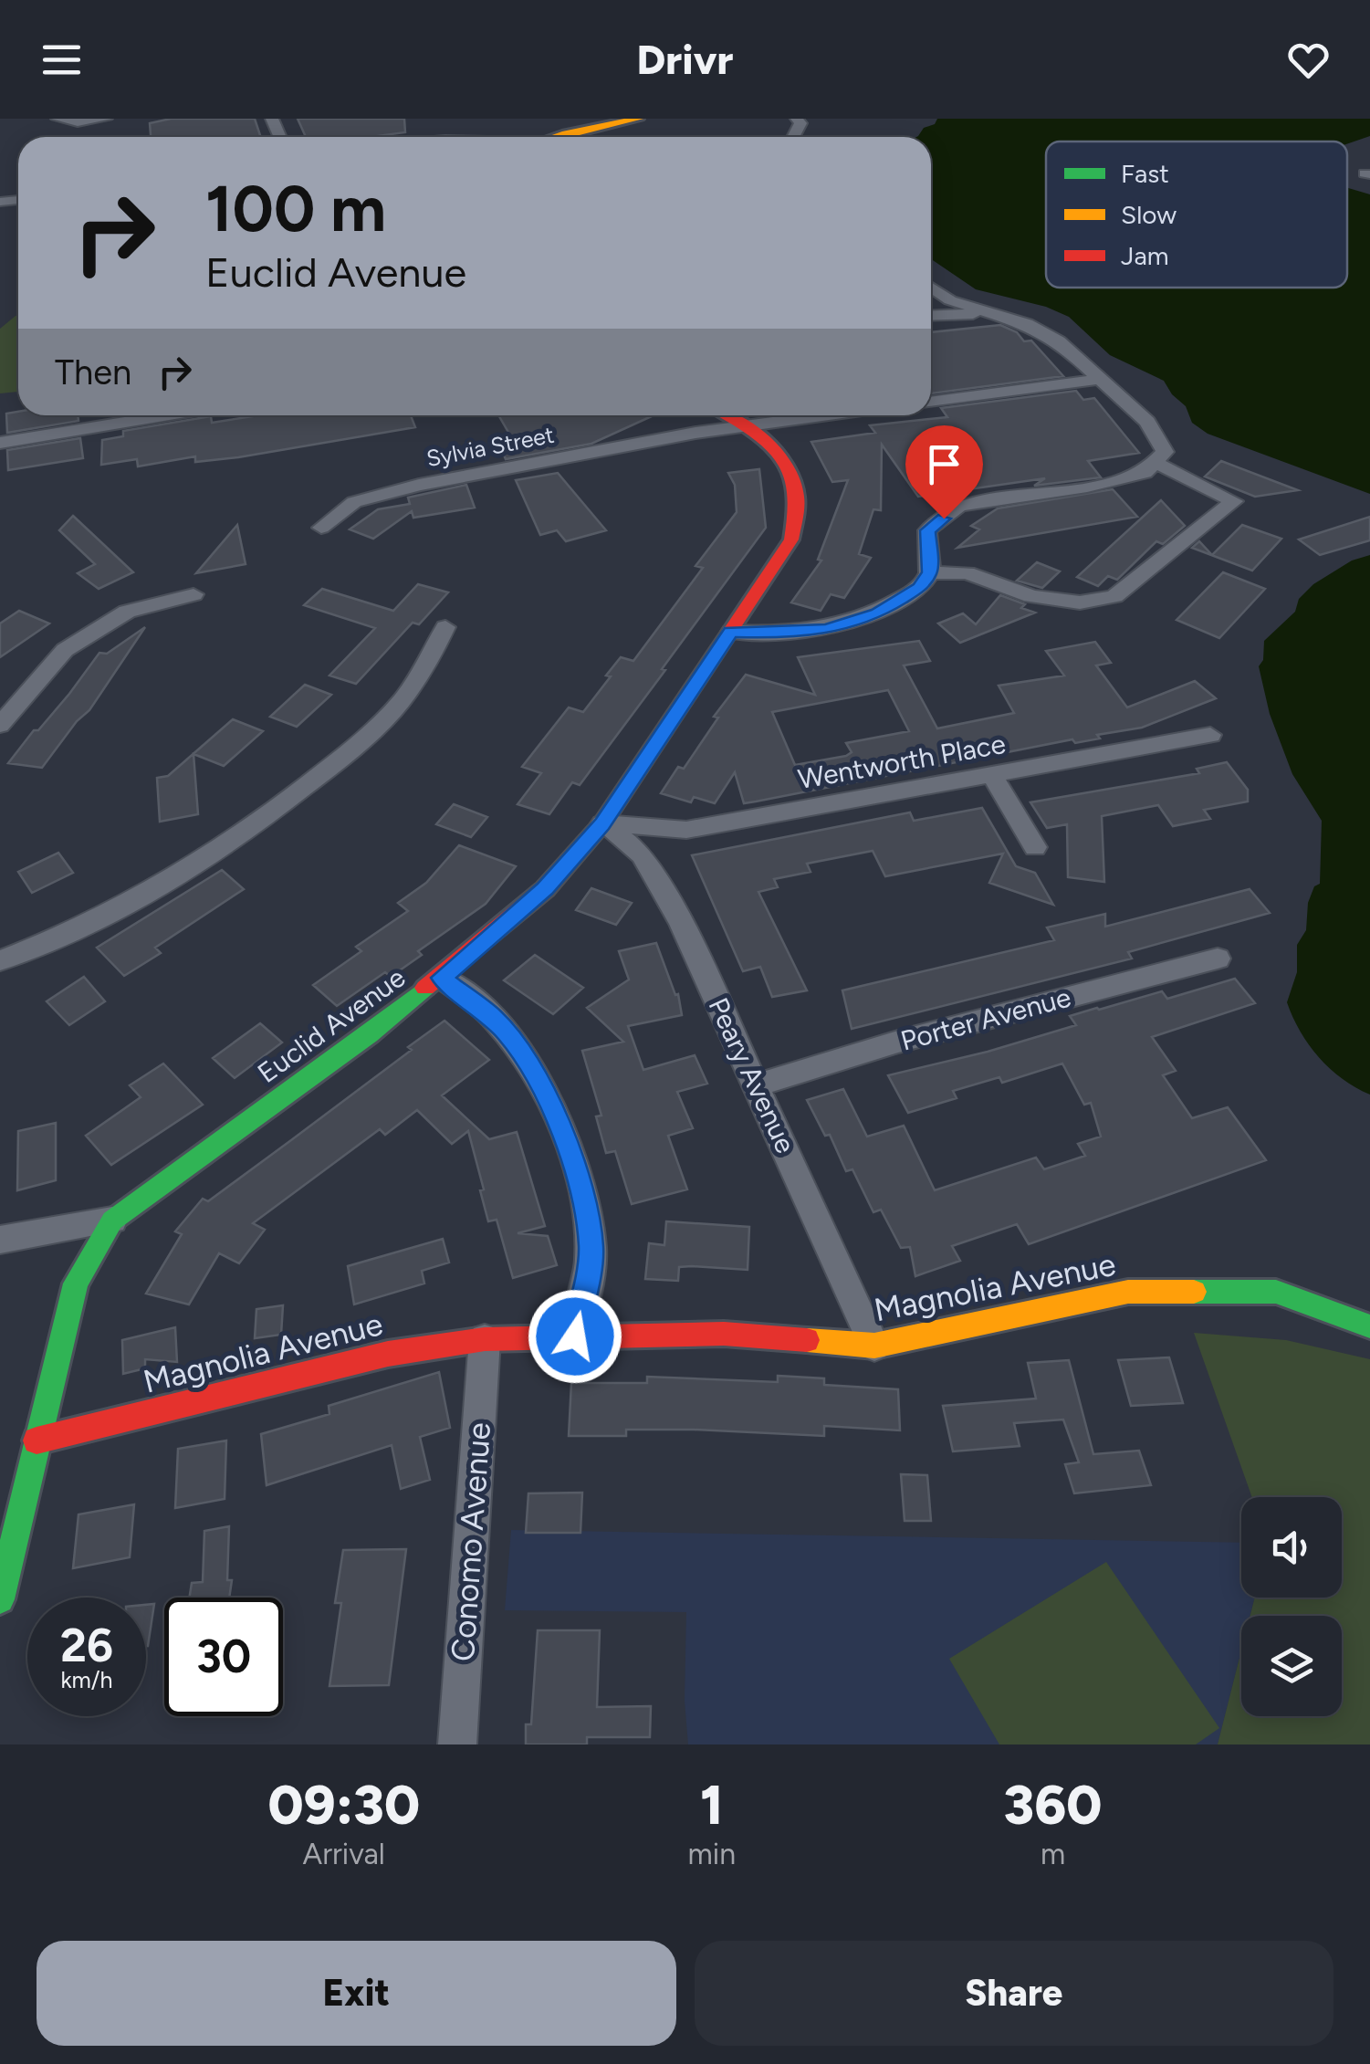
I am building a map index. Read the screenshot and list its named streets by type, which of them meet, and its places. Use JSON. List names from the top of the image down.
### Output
{
  "streets": {
    "street": [
      "Sylvia Street",
      "Wentworth Place",
      "Porter Avenue",
      "Euclid Avenue",
      "Peary Avenue",
      "Magnolia Avenue",
      "Conomo Avenue"
    ]
  },
  "crossings": [
    ["Sylvia Street", "Euclid Avenue"],
    ["Wentworth Place", "Euclid Avenue"],
    ["Wentworth Place", "Peary Avenue"],
    ["Porter Avenue", "Peary Avenue"],
    ["Euclid Avenue", "Peary Avenue"],
    ["Euclid Avenue", "Magnolia Avenue"],
    ["Peary Avenue", "Magnolia Avenue"],
    ["Magnolia Avenue", "Conomo Avenue"]
  ],
  "legend": ["Fast", "Slow", "Jam"],
  "page": {
    "header": "Drivr",
    "turn": ["100 m", "Euclid Avenue"],
    "then": "Then",
    "speed": "26 km/h",
    "limit": "30",
    "eta": [
      "09:30",
      "Arrival",
      "1",
      "min",
      "360",
      "m"
    ],
    "buttons": ["Exit", "Share"]
  }
}
